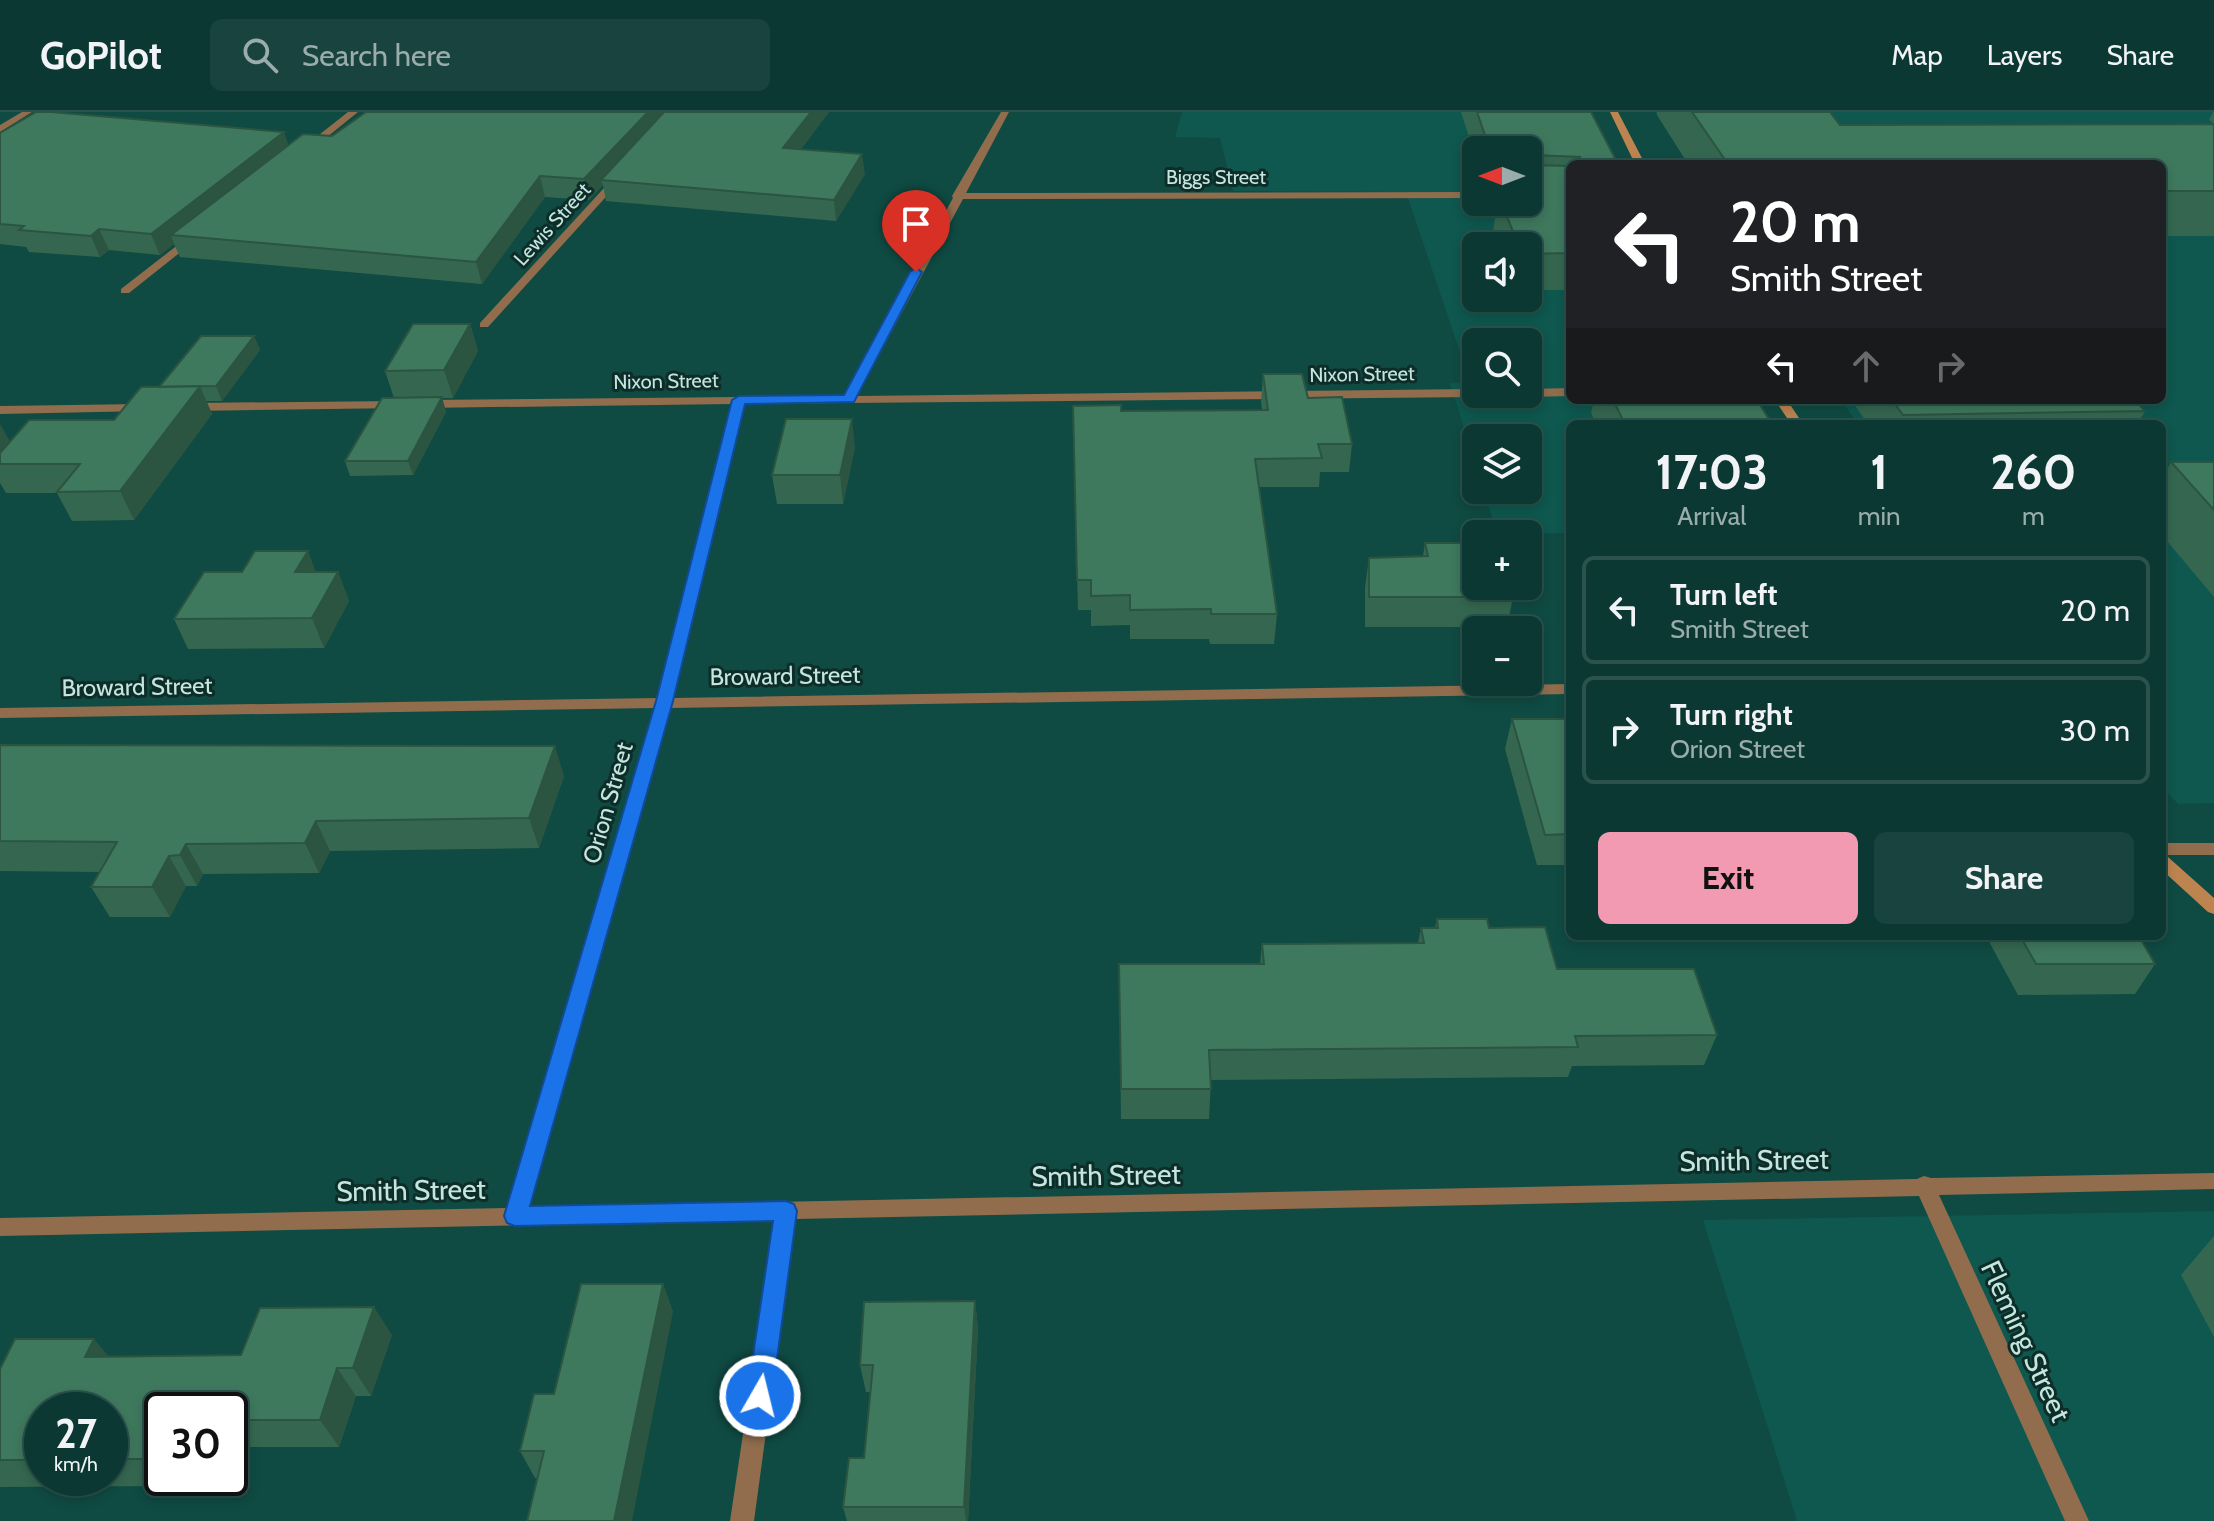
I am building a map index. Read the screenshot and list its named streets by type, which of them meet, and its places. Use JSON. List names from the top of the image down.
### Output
{
  "streets": {
    "street": [
      "Biggs Street",
      "Lewis Street",
      "Nixon Street",
      "Broward Street",
      "Orion Street",
      "Smith Street",
      "Fleming Street"
    ]
  },
  "crossings": [
    ["Nixon Street", "Orion Street"],
    ["Broward Street", "Orion Street"],
    ["Orion Street", "Smith Street"],
    ["Smith Street", "Fleming Street"]
  ],
  "north": "left",
  "page": {
    "header": "GoPilot",
    "search": "Search here",
    "nav": ["Map", "Layers", "Share"],
    "map_buttons": ["+", "−"],
    "turn": ["20 m", "Smith Street"],
    "eta": [
      "17:03",
      "Arrival",
      "1",
      "min",
      "260",
      "m"
    ],
    "list": [
      {
        "name": "Turn left",
        "note": "Smith Street",
        "value": "20 m"
      },
      {
        "name": "Turn right",
        "note": "Orion Street",
        "value": "30 m"
      }
    ],
    "buttons": ["Exit", "Share"],
    "speed": "27 km/h",
    "limit": "30"
  }
}
